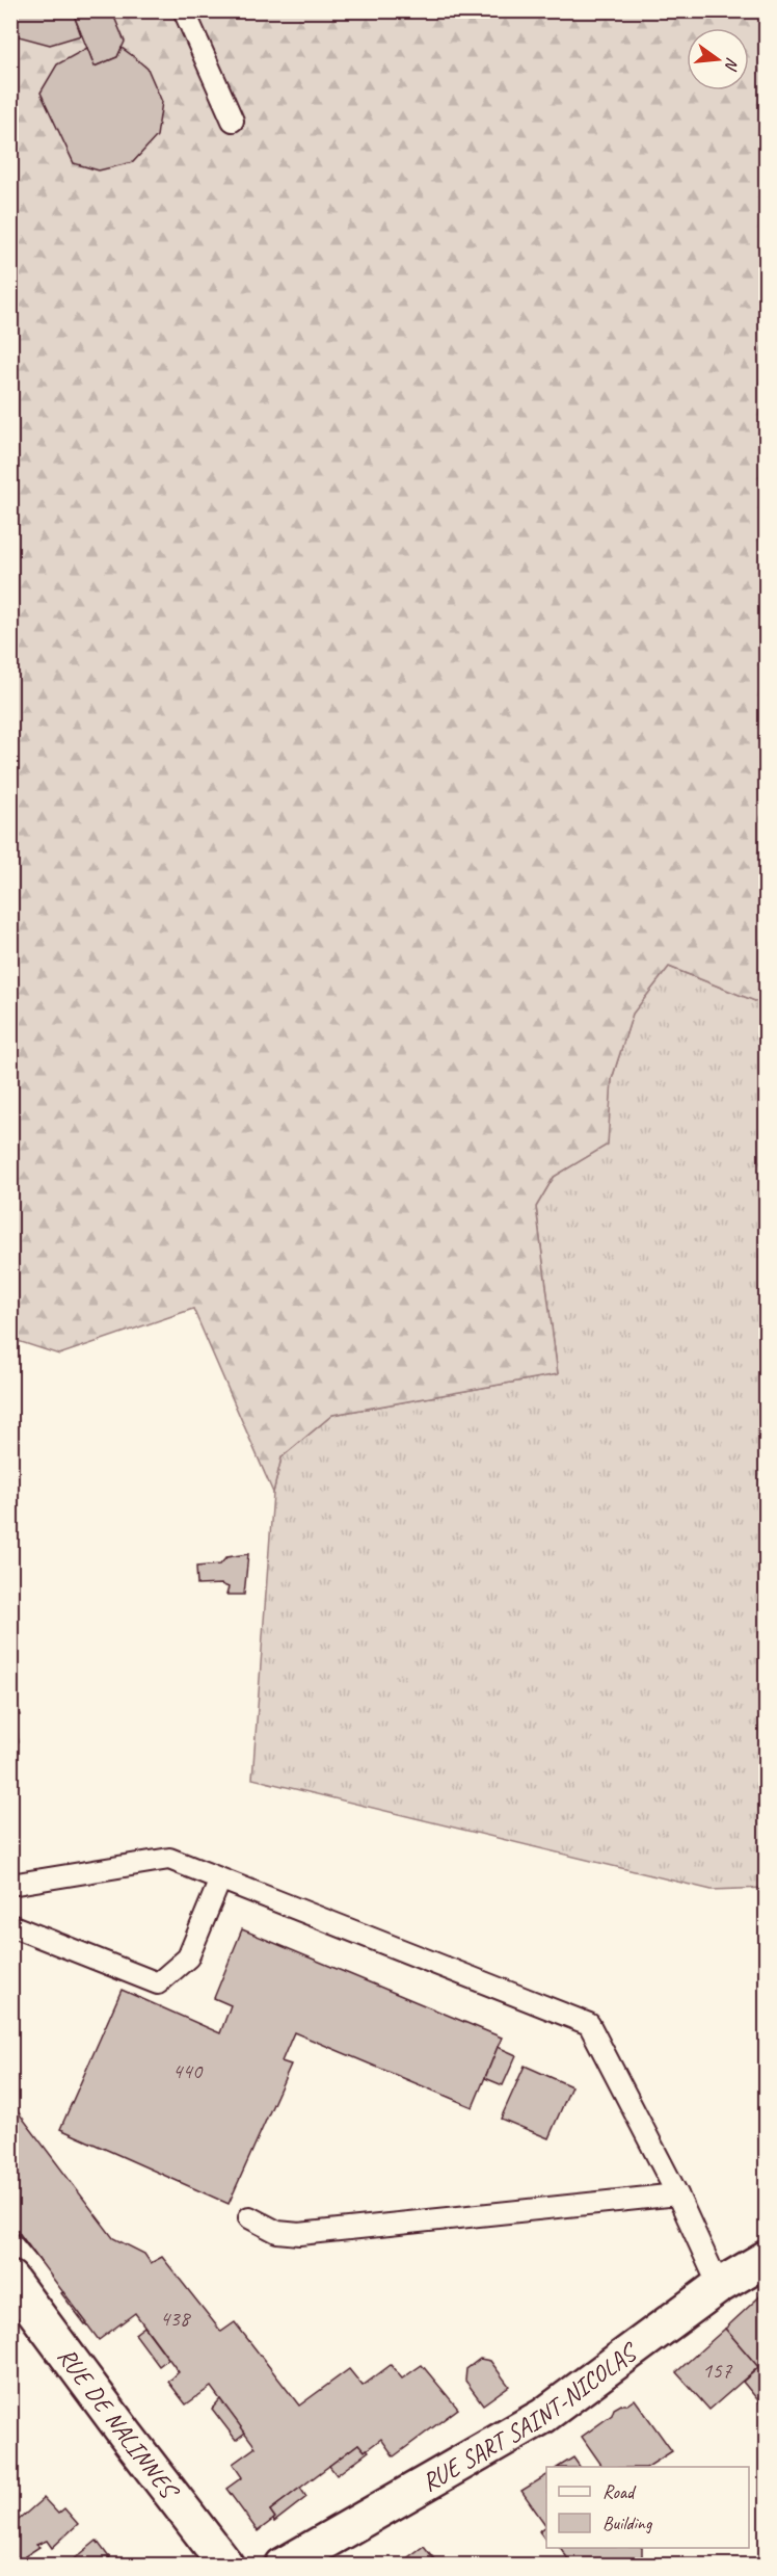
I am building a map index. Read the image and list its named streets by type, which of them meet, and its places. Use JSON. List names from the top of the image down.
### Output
{
  "streets": {
    "street": ["RUE SART SAINT-NICOLAS", "RUE DE NALINNES"]
  },
  "house_numbers": ["440", "438", "157"],
  "legend": ["Road", "Building"],
  "north": "right"
}
